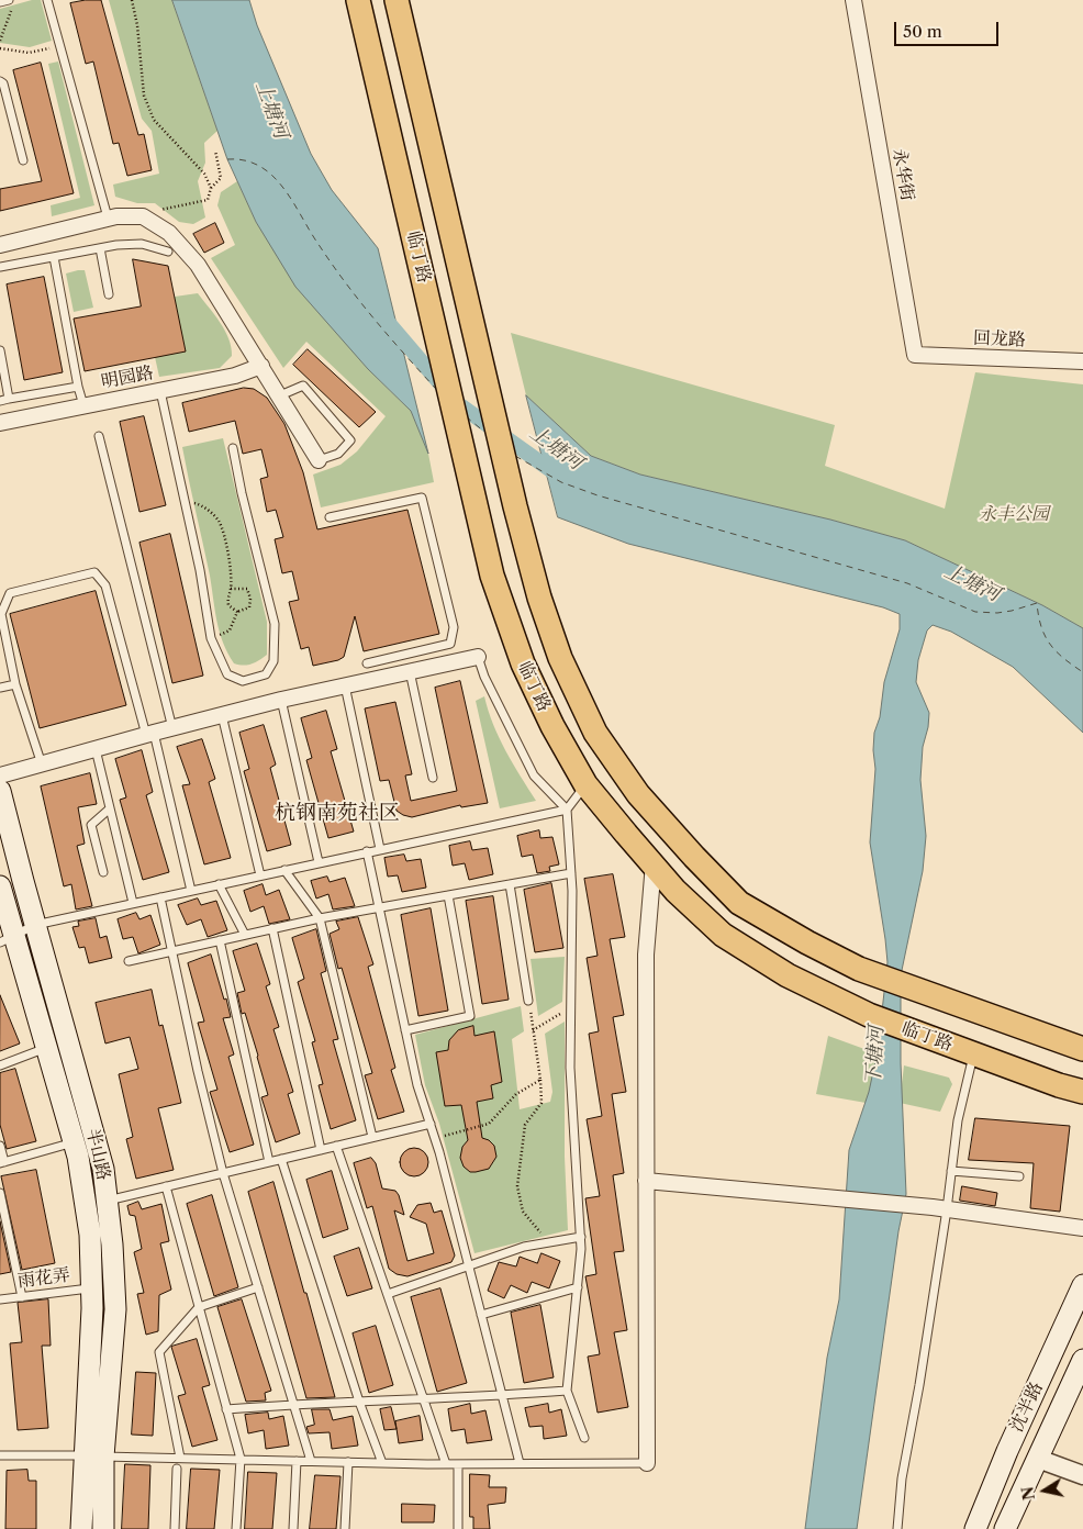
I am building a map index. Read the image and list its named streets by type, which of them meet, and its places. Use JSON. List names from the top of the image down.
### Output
{
  "streets": {
    "main road": ["临丁路", "半山路", "沈半路"],
    "street": ["永华街", "回龙路", "明园路"],
    "lane": ["雨花弄"]
  },
  "crossings": [
    ["永华街", "回龙路"],
    ["半山路", "雨花弄"]
  ],
  "districts": ["杭钢南苑社区"],
  "water": ["上塘河", "下塘河"],
  "parks": ["永丰公园"],
  "scale_bar": "50 m",
  "north": "left"
}
